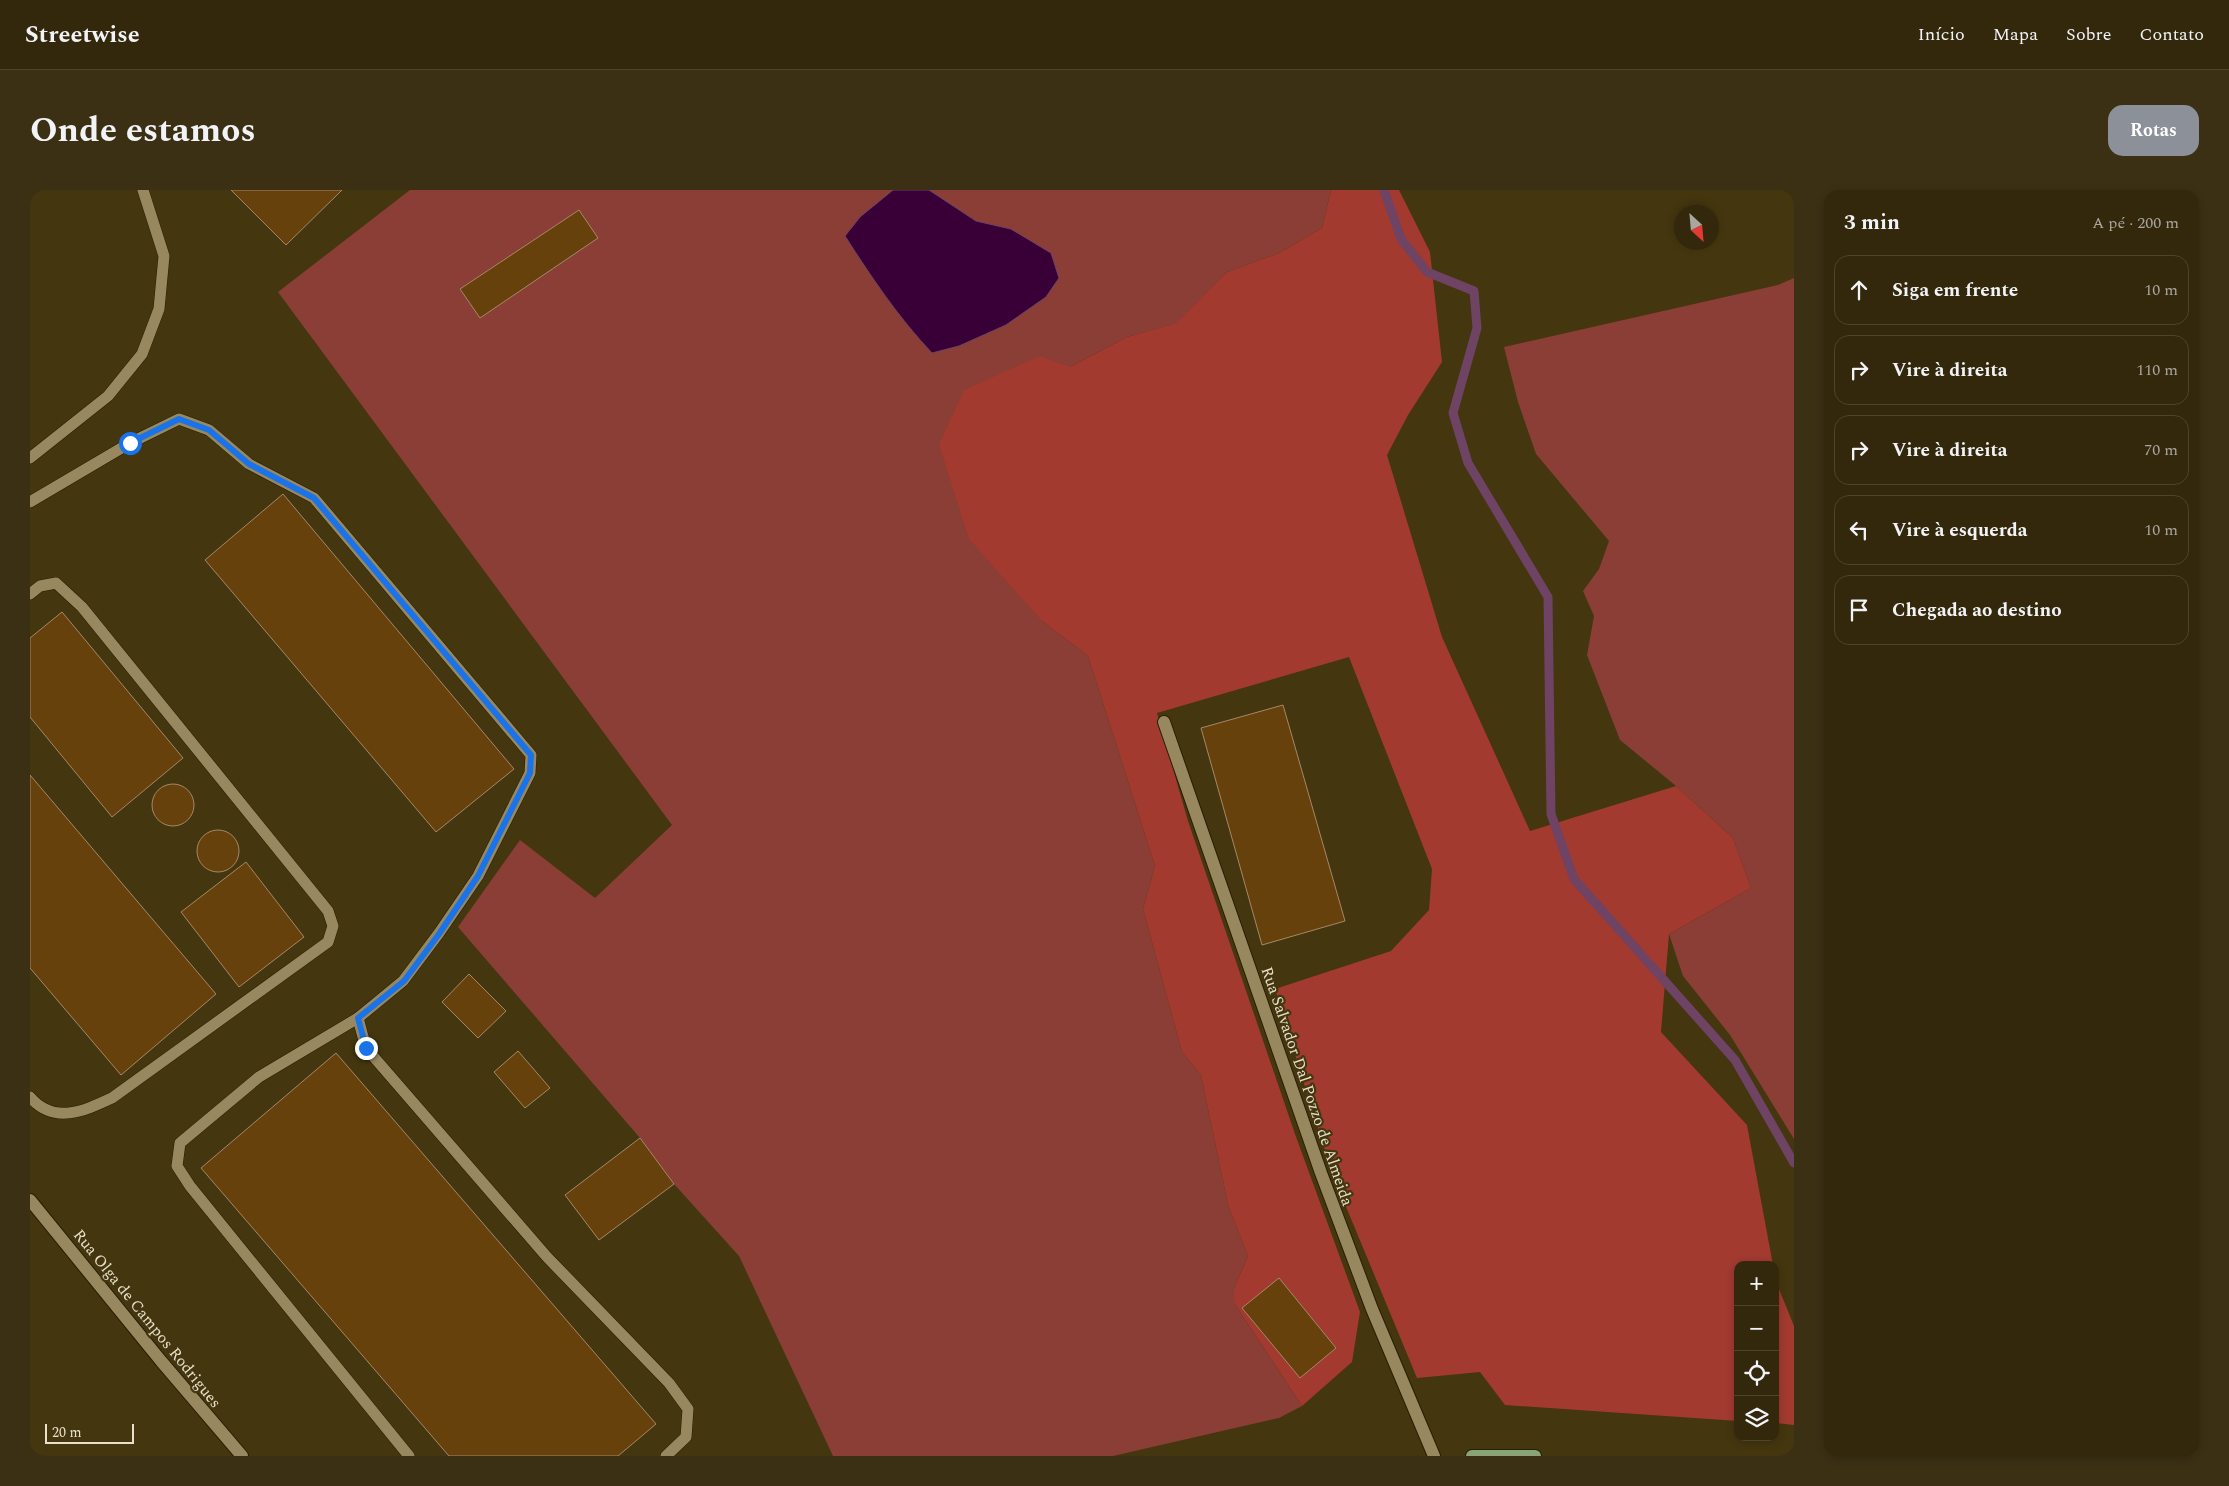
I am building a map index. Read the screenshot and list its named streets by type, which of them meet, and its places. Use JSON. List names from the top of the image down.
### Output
{
  "streets": {
    "street": ["Rua Salvador Dal Pozzo de Almeida", "Rua Olga de Campos Rodrigues"]
  },
  "scale_bar": "20 m",
  "north": "bottom right",
  "page": {
    "header": "Streetwise",
    "nav": [
      "Início",
      "Mapa",
      "Sobre",
      "Contato"
    ],
    "title": "Onde estamos",
    "buttons": "Rotas",
    "heading": ["3 min", "A pé · 200 m"],
    "list": [
      ["Siga em frente", "10 m"],
      ["Vire à direita", "110 m"],
      ["Vire à direita", "70 m"],
      ["Vire à esquerda", "10 m"],
      "Chegada ao destino"
    ],
    "map_buttons": ["+", "−"],
    "scale": "20 m"
  }
}
